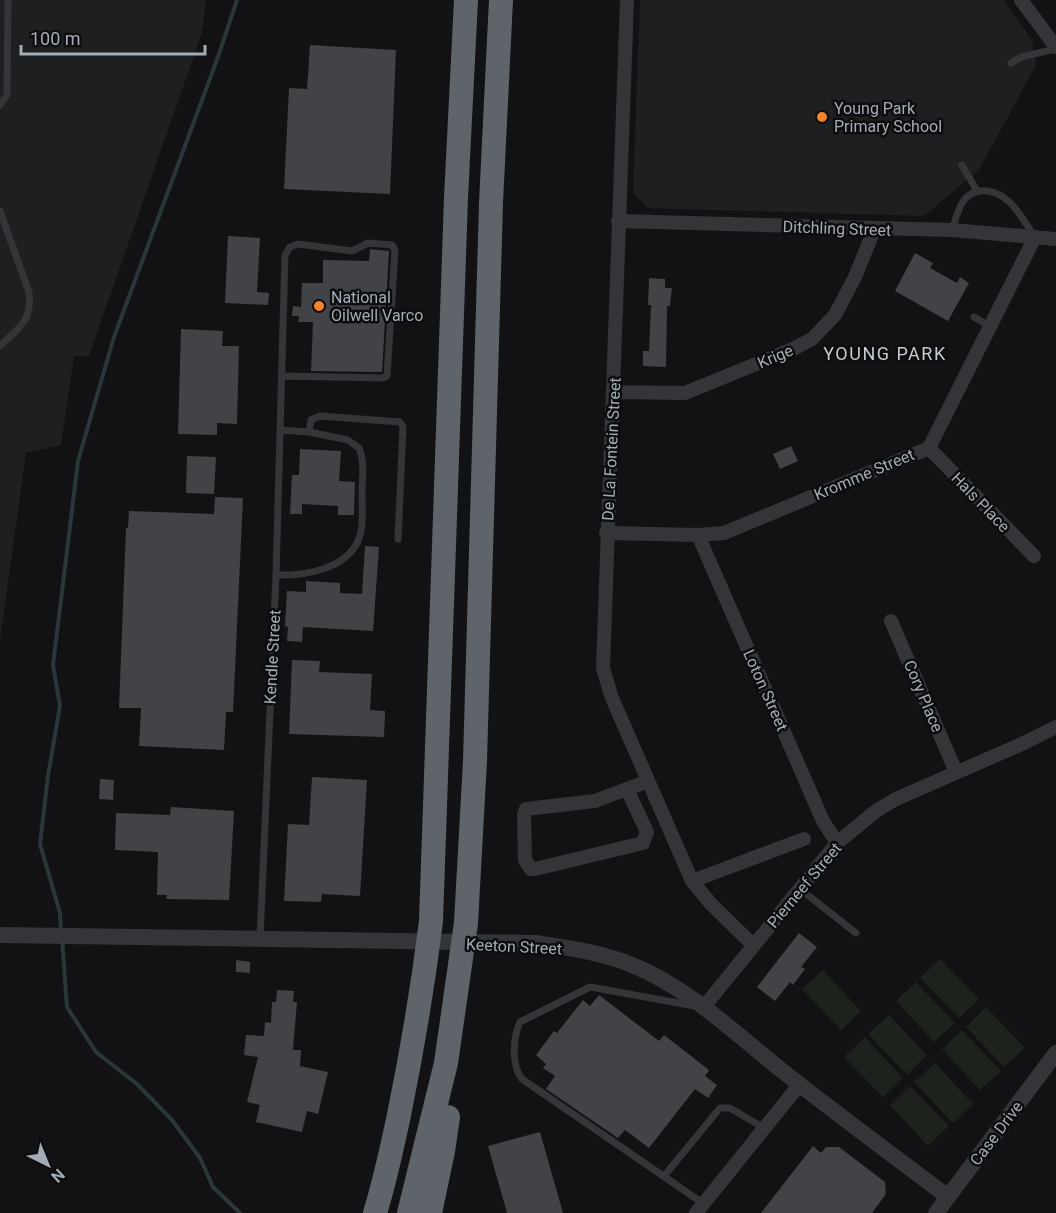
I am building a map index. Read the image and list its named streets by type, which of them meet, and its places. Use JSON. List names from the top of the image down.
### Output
{
  "streets": {
    "street": [
      "Ditchling Street",
      "Krige",
      "De La Fontein Street",
      "Kromme Street",
      "Hals Place",
      "Loton Street",
      "Cory Place",
      "Pierneef Street",
      "Keeton Street",
      "Case Drive"
    ],
    "lane": ["Kendle Street"]
  },
  "crossings": [
    ["Ditchling Street", "Krige"],
    ["Ditchling Street", "De La Fontein Street"],
    ["Ditchling Street", "Kromme Street"],
    ["Krige", "De La Fontein Street"],
    ["De La Fontein Street", "Kromme Street"],
    ["De La Fontein Street", "Pierneef Street"],
    ["Kromme Street", "Hals Place"],
    ["Kromme Street", "Loton Street"],
    ["Kendle Street", "Keeton Street"],
    ["Loton Street", "Pierneef Street"],
    ["Cory Place", "Pierneef Street"],
    ["Pierneef Street", "Keeton Street"],
    ["Keeton Street", "Case Drive"]
  ],
  "districts": ["YOUNG PARK"],
  "places": ["Young Park Primary School", "National Oilwell Varco"],
  "scale_bar": "100 m",
  "north": "bottom right"
}
